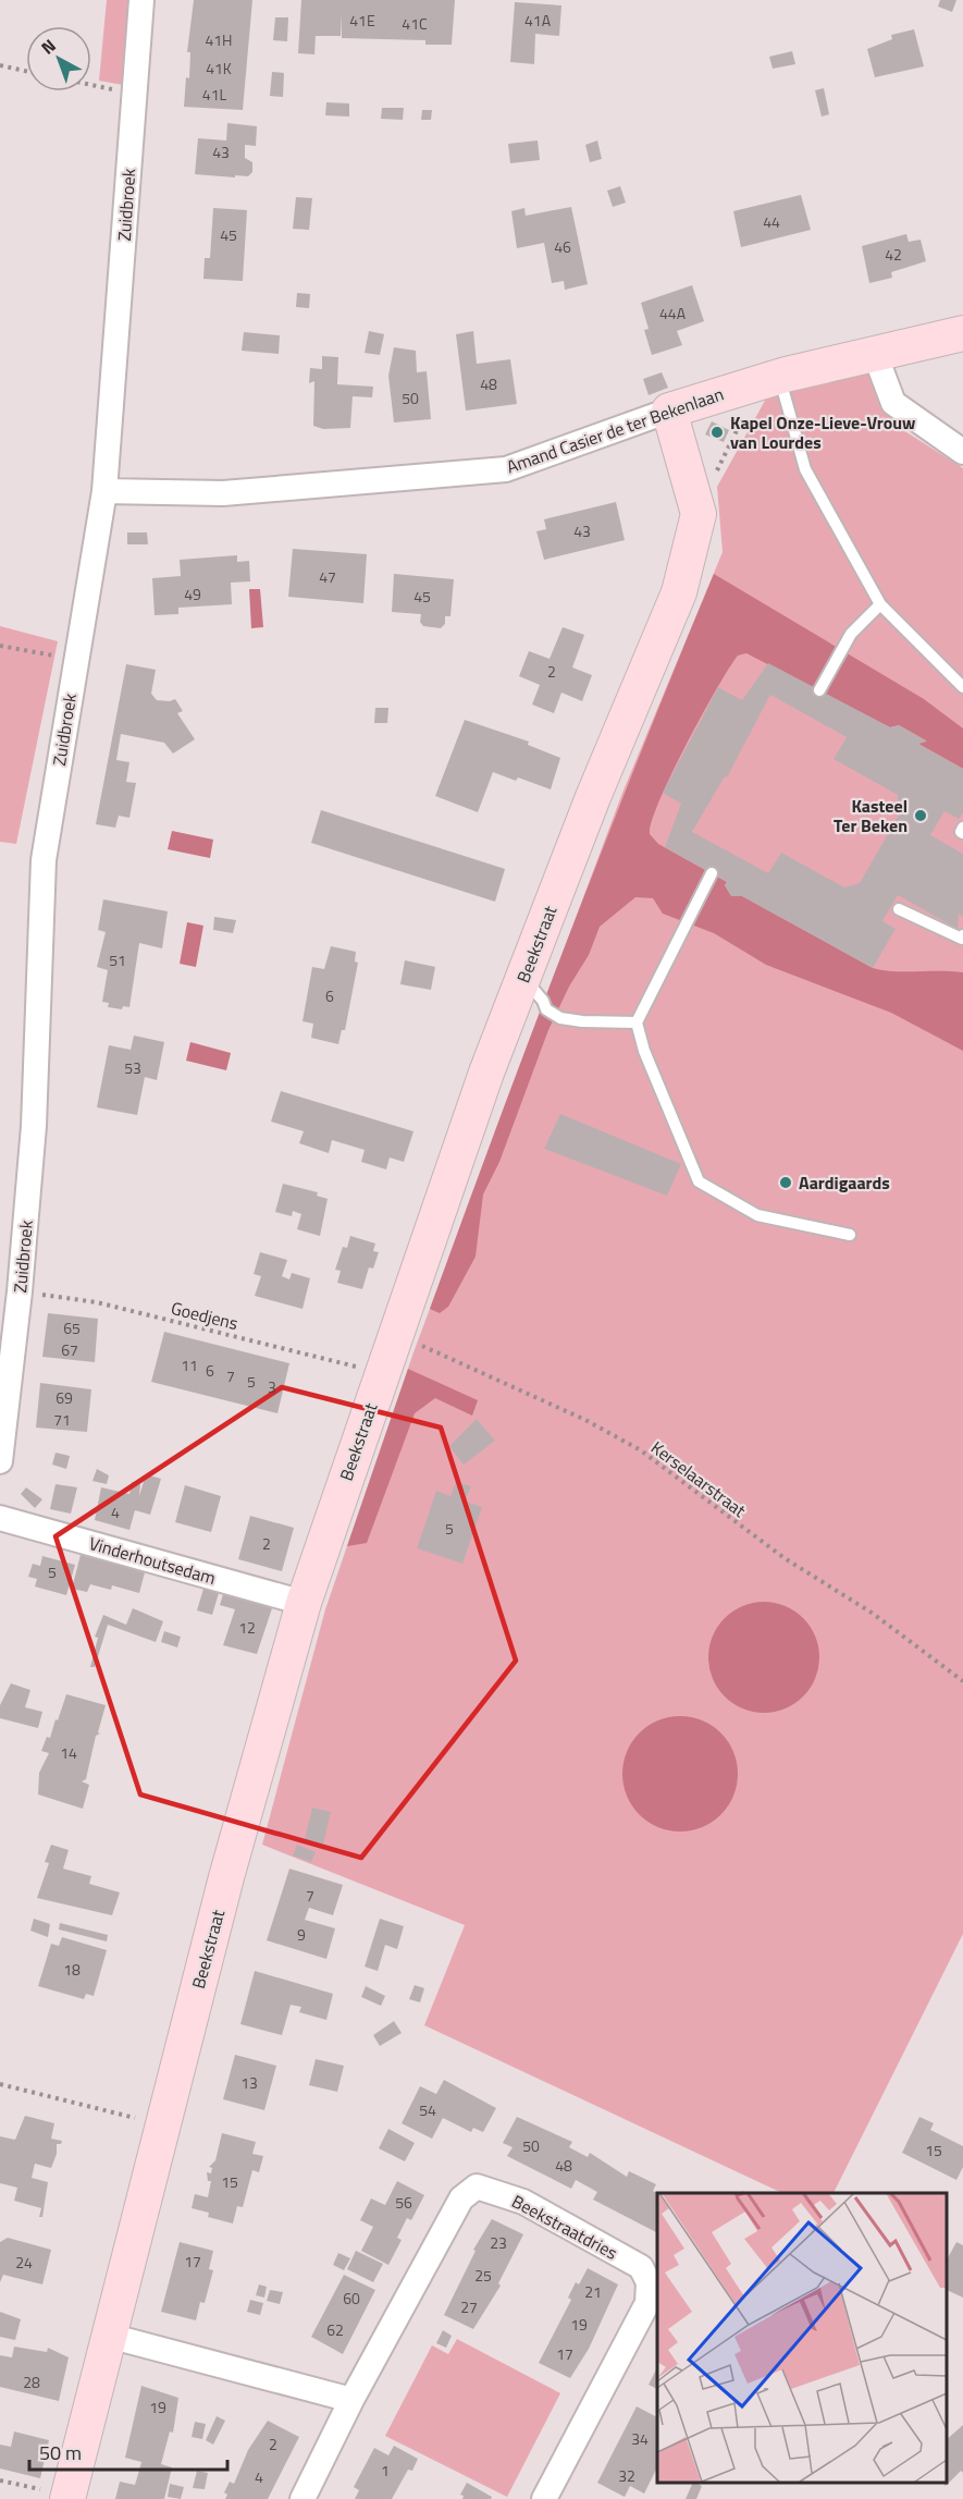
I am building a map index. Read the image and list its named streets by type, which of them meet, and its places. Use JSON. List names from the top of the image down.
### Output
{
  "streets": {
    "street": [
      "Zuidbroek",
      "Amand Casier de ter Bekenlaan",
      "Beekstraat",
      "Vinderhoutsedam",
      "Beekstraatdries"
    ],
    "path": ["Goedjens", "Kerselaarstraat"]
  },
  "crossings": [
    ["Zuidbroek", "Amand Casier de ter Bekenlaan"],
    ["Zuidbroek", "Goedjens"],
    ["Amand Casier de ter Bekenlaan", "Beekstraat"],
    ["Beekstraat", "Goedjens"],
    ["Beekstraat", "Kerselaarstraat"],
    ["Beekstraat", "Vinderhoutsedam"]
  ],
  "places": ["Kapel Onze-Lieve-Vrouw van Lourdes", "Kasteel Ter Beken", "Aardigaards"],
  "house_numbers": [
    "41E",
    "41A",
    "41C",
    "41H",
    "41K",
    "41L",
    "43",
    "44",
    "45",
    "46",
    "42",
    "44A",
    "48",
    "50",
    "43",
    "47",
    "49",
    "45",
    "2",
    "51",
    "6",
    "53",
    "65",
    "67",
    "11",
    "6",
    "7",
    "5",
    "3",
    "69",
    "71",
    "4",
    "5",
    "2",
    "5",
    "12",
    "14",
    "7",
    "9",
    "18",
    "13",
    "54",
    "50",
    "15",
    "48",
    "15",
    "56",
    "23",
    "17",
    "24",
    "25",
    "21",
    "60",
    "27",
    "19",
    "62",
    "17",
    "28",
    "19",
    "34",
    "2",
    "1",
    "32",
    "4"
  ],
  "scale_bar": "50 m",
  "north": "top left"
}
